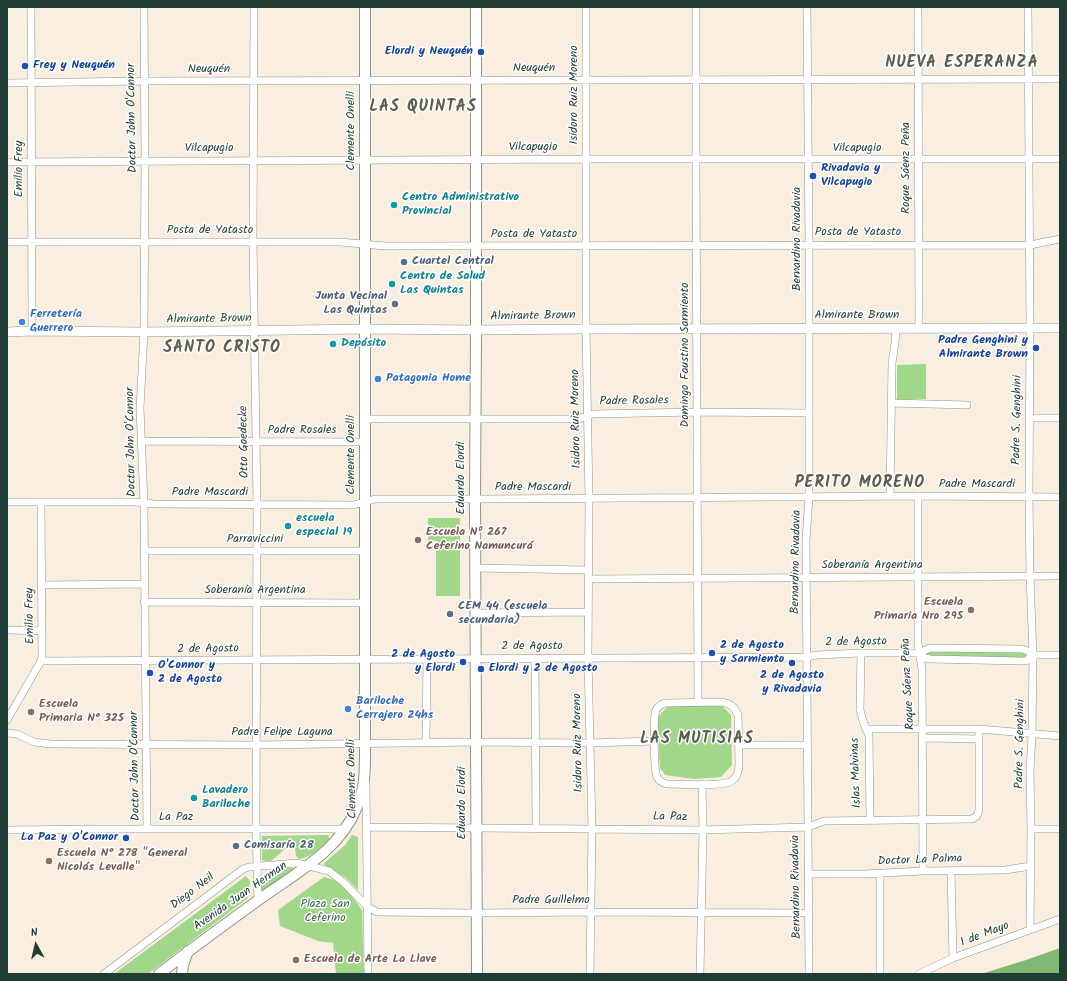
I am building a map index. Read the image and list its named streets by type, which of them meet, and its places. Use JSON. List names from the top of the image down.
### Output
{
  "streets": {
    "main road": ["Clemente Onelli", "Eduardo Elordi", "Avenida Juan Herman"],
    "street": [
      "Neuquén",
      "Isidoro Ruiz Moreno",
      "Doctor John O'Connor",
      "Vilcapugio",
      "Roque Sáenz Peña",
      "Emilio Frey",
      "Posta de Yatasto",
      "Bernardino Rivadavia",
      "Almirante Brown",
      "Domingo Faustino Sarmiento",
      "Padre Rosales",
      "Padre S. Genghini",
      "Otto Goedecke",
      "Padre Mascardi",
      "Parraviccini",
      "Soberanía Argentina",
      "2 de Agosto",
      "Padre Felipe Laguna",
      "Islas Malvinas",
      "La Paz",
      "Doctor La Palma",
      "Diego Neil",
      "Padre Guillelmo",
      "1 de Mayo"
    ]
  },
  "crossings": [
    ["Neuquén", "Isidoro Ruiz Moreno"],
    ["Neuquén", "Doctor John O'Connor"],
    ["Neuquén", "Clemente Onelli"],
    ["Neuquén", "Roque Sáenz Peña"],
    ["Neuquén", "Emilio Frey"],
    ["Neuquén", "Bernardino Rivadavia"],
    ["Neuquén", "Domingo Faustino Sarmiento"],
    ["Neuquén", "Padre S. Genghini"],
    ["Neuquén", "Otto Goedecke"],
    ["Neuquén", "Eduardo Elordi"],
    ["Isidoro Ruiz Moreno", "Vilcapugio"],
    ["Isidoro Ruiz Moreno", "Posta de Yatasto"],
    ["Isidoro Ruiz Moreno", "Almirante Brown"],
    ["Isidoro Ruiz Moreno", "Padre Rosales"],
    ["Isidoro Ruiz Moreno", "Padre Mascardi"],
    ["Isidoro Ruiz Moreno", "Soberanía Argentina"],
    ["Isidoro Ruiz Moreno", "2 de Agosto"],
    ["Isidoro Ruiz Moreno", "Padre Felipe Laguna"],
    ["Isidoro Ruiz Moreno", "La Paz"],
    ["Isidoro Ruiz Moreno", "Padre Guillelmo"],
    ["Doctor John O'Connor", "Vilcapugio"],
    ["Doctor John O'Connor", "Posta de Yatasto"],
    ["Doctor John O'Connor", "Almirante Brown"],
    ["Doctor John O'Connor", "Padre Rosales"],
    ["Doctor John O'Connor", "Padre Mascardi"],
    ["Doctor John O'Connor", "Parraviccini"],
    ["Doctor John O'Connor", "Soberanía Argentina"],
    ["Doctor John O'Connor", "2 de Agosto"],
    ["Doctor John O'Connor", "Padre Felipe Laguna"],
    ["Doctor John O'Connor", "La Paz"],
    ["Clemente Onelli", "Vilcapugio"],
    ["Clemente Onelli", "Posta de Yatasto"],
    ["Clemente Onelli", "Almirante Brown"],
    ["Clemente Onelli", "Padre Rosales"],
    ["Clemente Onelli", "Padre Mascardi"],
    ["Clemente Onelli", "Parraviccini"],
    ["Clemente Onelli", "Soberanía Argentina"],
    ["Clemente Onelli", "2 de Agosto"],
    ["Clemente Onelli", "Padre Felipe Laguna"],
    ["Clemente Onelli", "La Paz"],
    ["Clemente Onelli", "Avenida Juan Herman"],
    ["Clemente Onelli", "Padre Guillelmo"],
    ["Vilcapugio", "Roque Sáenz Peña"],
    ["Vilcapugio", "Emilio Frey"],
    ["Vilcapugio", "Bernardino Rivadavia"],
    ["Vilcapugio", "Domingo Faustino Sarmiento"],
    ["Vilcapugio", "Padre S. Genghini"],
    ["Vilcapugio", "Otto Goedecke"],
    ["Vilcapugio", "Eduardo Elordi"],
    ["Roque Sáenz Peña", "Posta de Yatasto"],
    ["Roque Sáenz Peña", "Almirante Brown"],
    ["Roque Sáenz Peña", "Padre Mascardi"],
    ["Roque Sáenz Peña", "Soberanía Argentina"],
    ["Roque Sáenz Peña", "2 de Agosto"],
    ["Roque Sáenz Peña", "La Paz"],
    ["Roque Sáenz Peña", "Doctor La Palma"],
    ["Emilio Frey", "Posta de Yatasto"],
    ["Emilio Frey", "Almirante Brown"],
    ["Emilio Frey", "Padre Mascardi"],
    ["Emilio Frey", "2 de Agosto"],
    ["Posta de Yatasto", "Bernardino Rivadavia"],
    ["Posta de Yatasto", "Domingo Faustino Sarmiento"],
    ["Posta de Yatasto", "Padre S. Genghini"],
    ["Posta de Yatasto", "Otto Goedecke"],
    ["Posta de Yatasto", "Eduardo Elordi"],
    ["Bernardino Rivadavia", "Almirante Brown"],
    ["Bernardino Rivadavia", "Padre Rosales"],
    ["Bernardino Rivadavia", "Padre Mascardi"],
    ["Bernardino Rivadavia", "Soberanía Argentina"],
    ["Bernardino Rivadavia", "2 de Agosto"],
    ["Bernardino Rivadavia", "La Paz"],
    ["Bernardino Rivadavia", "Doctor La Palma"],
    ["Bernardino Rivadavia", "Padre Guillelmo"],
    ["Almirante Brown", "Domingo Faustino Sarmiento"],
    ["Almirante Brown", "Padre S. Genghini"],
    ["Almirante Brown", "Otto Goedecke"],
    ["Almirante Brown", "Eduardo Elordi"],
    ["Domingo Faustino Sarmiento", "Padre Rosales"],
    ["Domingo Faustino Sarmiento", "Padre Mascardi"],
    ["Domingo Faustino Sarmiento", "Soberanía Argentina"],
    ["Domingo Faustino Sarmiento", "2 de Agosto"],
    ["Domingo Faustino Sarmiento", "Padre Felipe Laguna"],
    ["Padre Rosales", "Otto Goedecke"],
    ["Padre Rosales", "Eduardo Elordi"],
    ["Padre S. Genghini", "Padre Mascardi"],
    ["Padre S. Genghini", "Soberanía Argentina"],
    ["Padre S. Genghini", "2 de Agosto"],
    ["Padre S. Genghini", "Doctor La Palma"],
    ["Padre S. Genghini", "1 de Mayo"],
    ["Otto Goedecke", "Padre Mascardi"],
    ["Otto Goedecke", "Parraviccini"],
    ["Otto Goedecke", "Soberanía Argentina"],
    ["Otto Goedecke", "2 de Agosto"],
    ["Otto Goedecke", "Padre Felipe Laguna"],
    ["Otto Goedecke", "La Paz"],
    ["Otto Goedecke", "Diego Neil"],
    ["Otto Goedecke", "Avenida Juan Herman"],
    ["Eduardo Elordi", "Padre Mascardi"],
    ["Eduardo Elordi", "2 de Agosto"],
    ["Eduardo Elordi", "Padre Felipe Laguna"],
    ["Eduardo Elordi", "La Paz"],
    ["Eduardo Elordi", "Padre Guillelmo"],
    ["2 de Agosto", "Islas Malvinas"],
    ["Islas Malvinas", "La Paz"],
    ["La Paz", "Avenida Juan Herman"],
    ["Diego Neil", "Avenida Juan Herman"],
    ["Diego Neil", "Padre Guillelmo"],
    ["Avenida Juan Herman", "Padre Guillelmo"]
  ],
  "districts": [
    "NUEVA ESPERANZA",
    "LAS QUINTAS",
    "SANTO CRISTO",
    "PERITO MORENO",
    "LAS MUTISIAS"
  ],
  "parks": ["Plaza San Ceferino"],
  "places": [
    "Elordi y Neuquén",
    "Frey y Neuquén",
    "Rivadavia y Vilcapugio",
    "Centro Administrativo Provincial",
    "Cuartel Central",
    "Centro de Salud Las Quintas",
    "Junta Vecinal Las Quintas",
    "Ferretería Guerrero",
    "Depósito",
    "Padre Genghini y Almirante Brown",
    "Patagonia Home",
    "escuela especial 19",
    "Escuela Nº 267 Ceferino Namuncurá",
    "Escuela Primaria Nro 295",
    "CEM 44 (escuela secundaria)",
    "2 de Agosto y Sarmiento",
    "2 de Agosto y Elordi",
    "2 de Agosto y Rivadavia",
    "Elordi y 2 de Agosto",
    "O'Connor y 2 de Agosto",
    "Bariloche Cerrajero 24hs",
    "Escuela Primaria N° 325",
    "Lavadero Bariloche",
    "La Paz y O'Connor",
    "Comisaría 28",
    "Escuela N° 278 \"General Nicolás Levalle\"",
    "Escuela de Arte La Llave"
  ],
  "north": "top"
}
